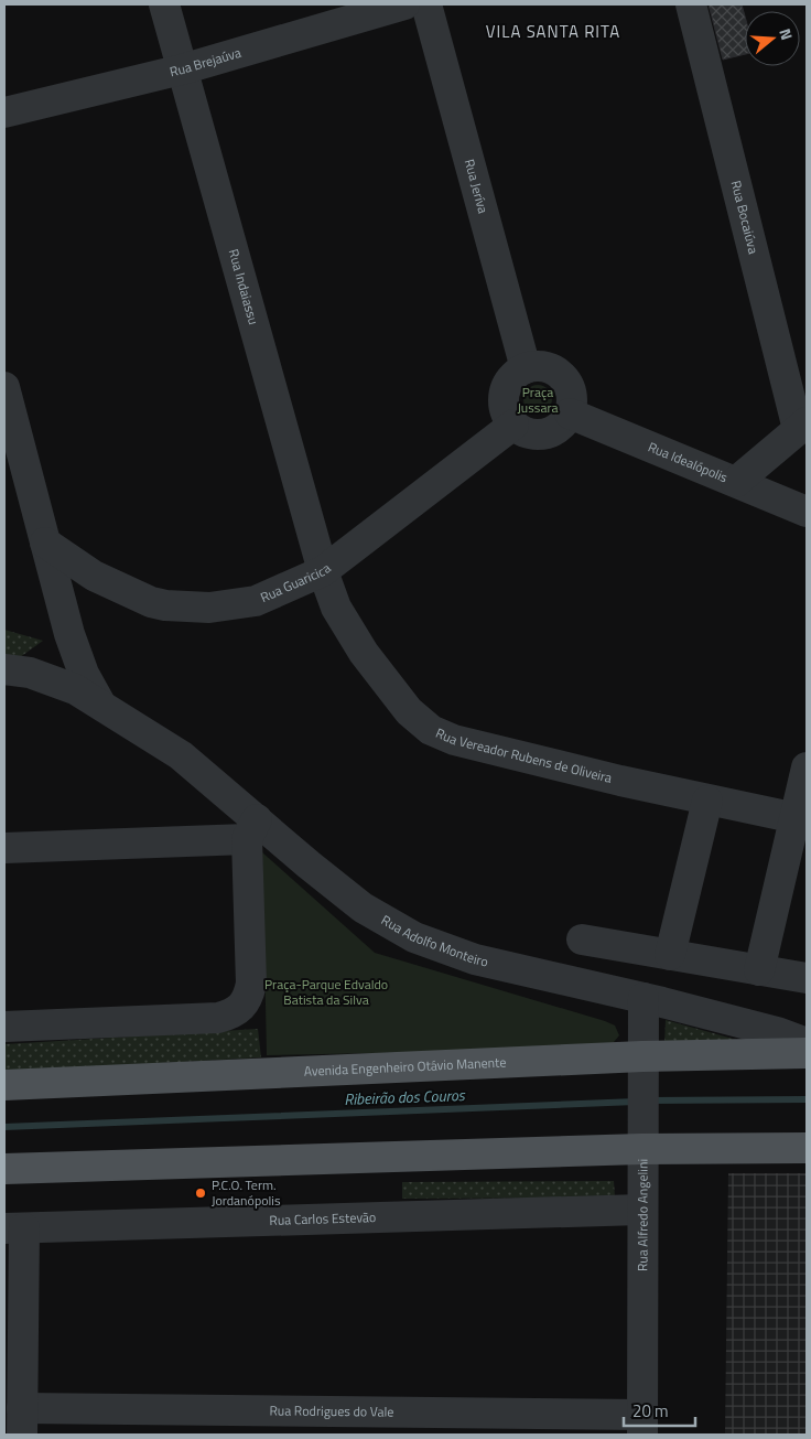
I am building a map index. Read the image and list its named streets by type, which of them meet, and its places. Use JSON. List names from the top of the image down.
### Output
{
  "streets": {
    "main road": ["Avenida Engenheiro Otávio Manente"],
    "street": [
      "Rua Brejaúva",
      "Rua Jeríva",
      "Rua Bocaiúva",
      "Rua Indaiassu",
      "Rua Idealópolis",
      "Rua Guaricica",
      "Rua Vereador Rubens de Oliveira",
      "Rua Adolfo Monteiro",
      "Rua Alfredo Angelini",
      "Rua Carlos Estevão",
      "Rua Rodrigues do Vale"
    ]
  },
  "crossings": [
    ["Rua Brejaúva", "Rua Indaiassu"],
    ["Rua Jeríva", "Rua Idealópolis"],
    ["Rua Jeríva", "Rua Guaricica"],
    ["Rua Indaiassu", "Rua Guaricica"],
    ["Rua Indaiassu", "Rua Vereador Rubens de Oliveira"],
    ["Rua Idealópolis", "Rua Guaricica"],
    ["Rua Guaricica", "Rua Vereador Rubens de Oliveira"],
    ["Rua Adolfo Monteiro", "Rua Alfredo Angelini"],
    ["Avenida Engenheiro Otávio Manente", "Rua Alfredo Angelini"],
    ["Rua Alfredo Angelini", "Rua Carlos Estevão"],
    ["Rua Alfredo Angelini", "Rua Rodrigues do Vale"]
  ],
  "districts": ["VILA SANTA RITA"],
  "water": ["Ribeirão dos Couros"],
  "parks": ["Praça Jussara", "Praça-Parque Edvaldo Batista da Silva"],
  "places": ["P.C.O. Term. Jordanópolis"],
  "scale_bar": "20 m",
  "north": "right"
}
